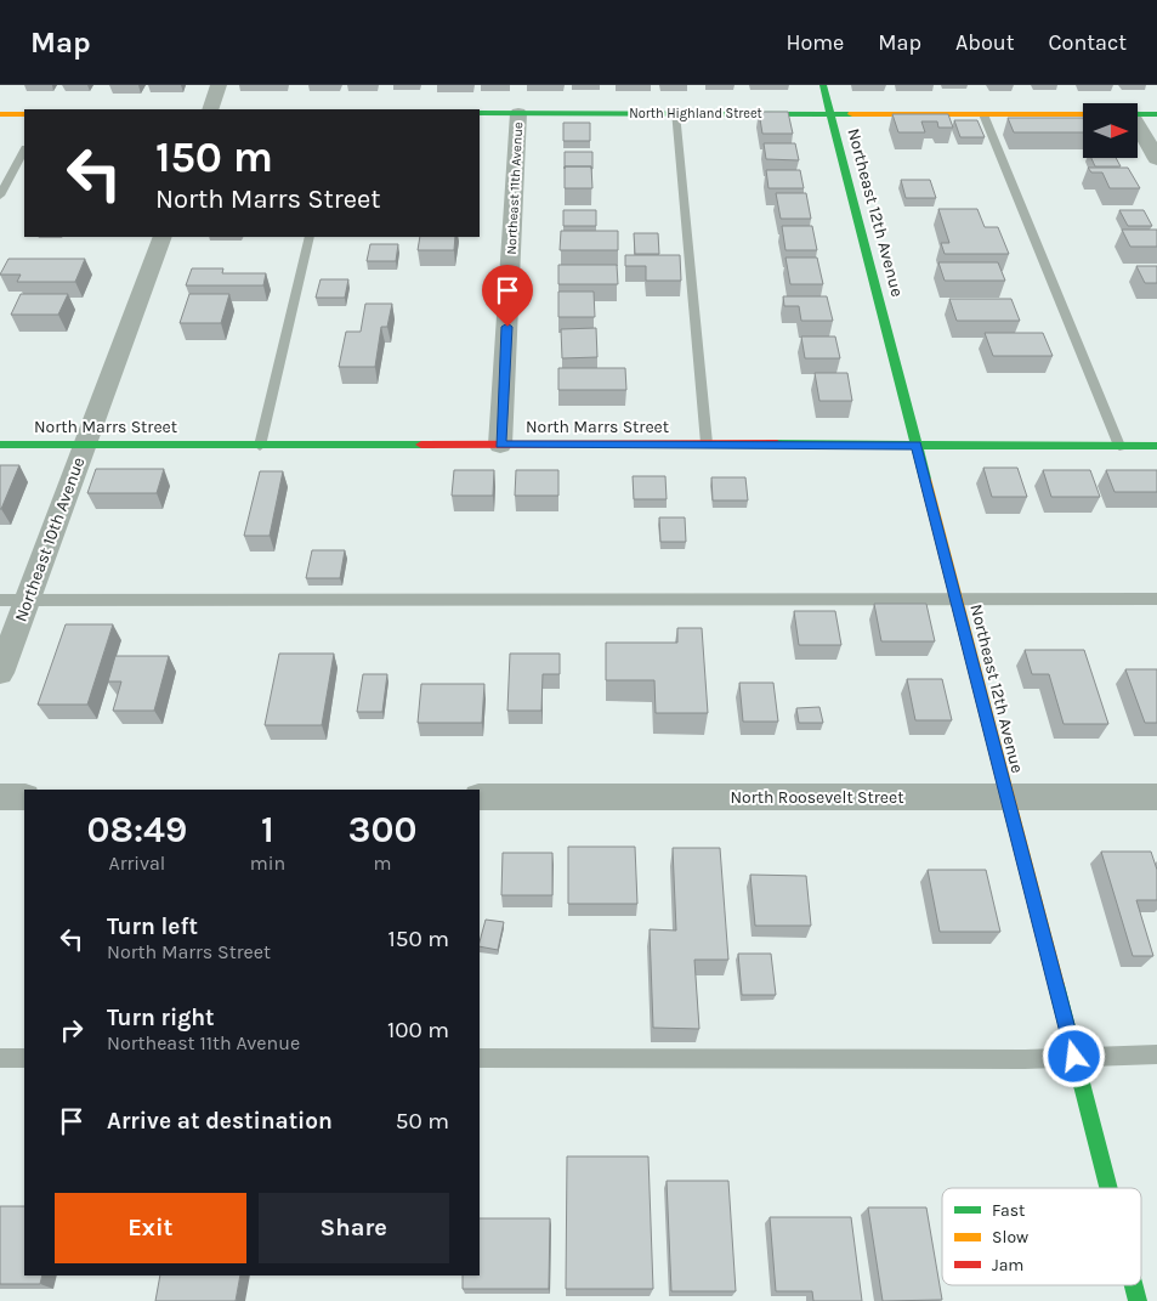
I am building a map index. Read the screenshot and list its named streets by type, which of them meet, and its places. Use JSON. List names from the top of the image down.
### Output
{
  "streets": {
    "street": [
      "North Highland Street",
      "Northeast 11th Avenue",
      "Northeast 12th Avenue",
      "North Marrs Street",
      "Northeast 10th Avenue",
      "North Roosevelt Street"
    ]
  },
  "crossings": [
    ["North Highland Street", "Northeast 11th Avenue"],
    ["North Highland Street", "Northeast 12th Avenue"],
    ["Northeast 11th Avenue", "North Marrs Street"],
    ["Northeast 12th Avenue", "North Marrs Street"],
    ["Northeast 12th Avenue", "North Roosevelt Street"],
    ["North Marrs Street", "Northeast 10th Avenue"]
  ],
  "legend": ["Fast", "Slow", "Jam"],
  "north": "right",
  "page": {
    "header": "Map",
    "nav": [
      "Home",
      "Map",
      "About",
      "Contact"
    ],
    "turn": ["150 m", "North Marrs Street"],
    "eta": [
      "08:49",
      "Arrival",
      "1",
      "min",
      "300",
      "m"
    ],
    "list": [
      {
        "name": "Turn left",
        "note": "North Marrs Street",
        "value": "150 m"
      },
      {
        "name": "Turn right",
        "note": "Northeast 11th Avenue",
        "value": "100 m"
      },
      {
        "name": "Arrive at destination",
        "value": "50 m"
      }
    ],
    "buttons": ["Exit", "Share"]
  }
}
